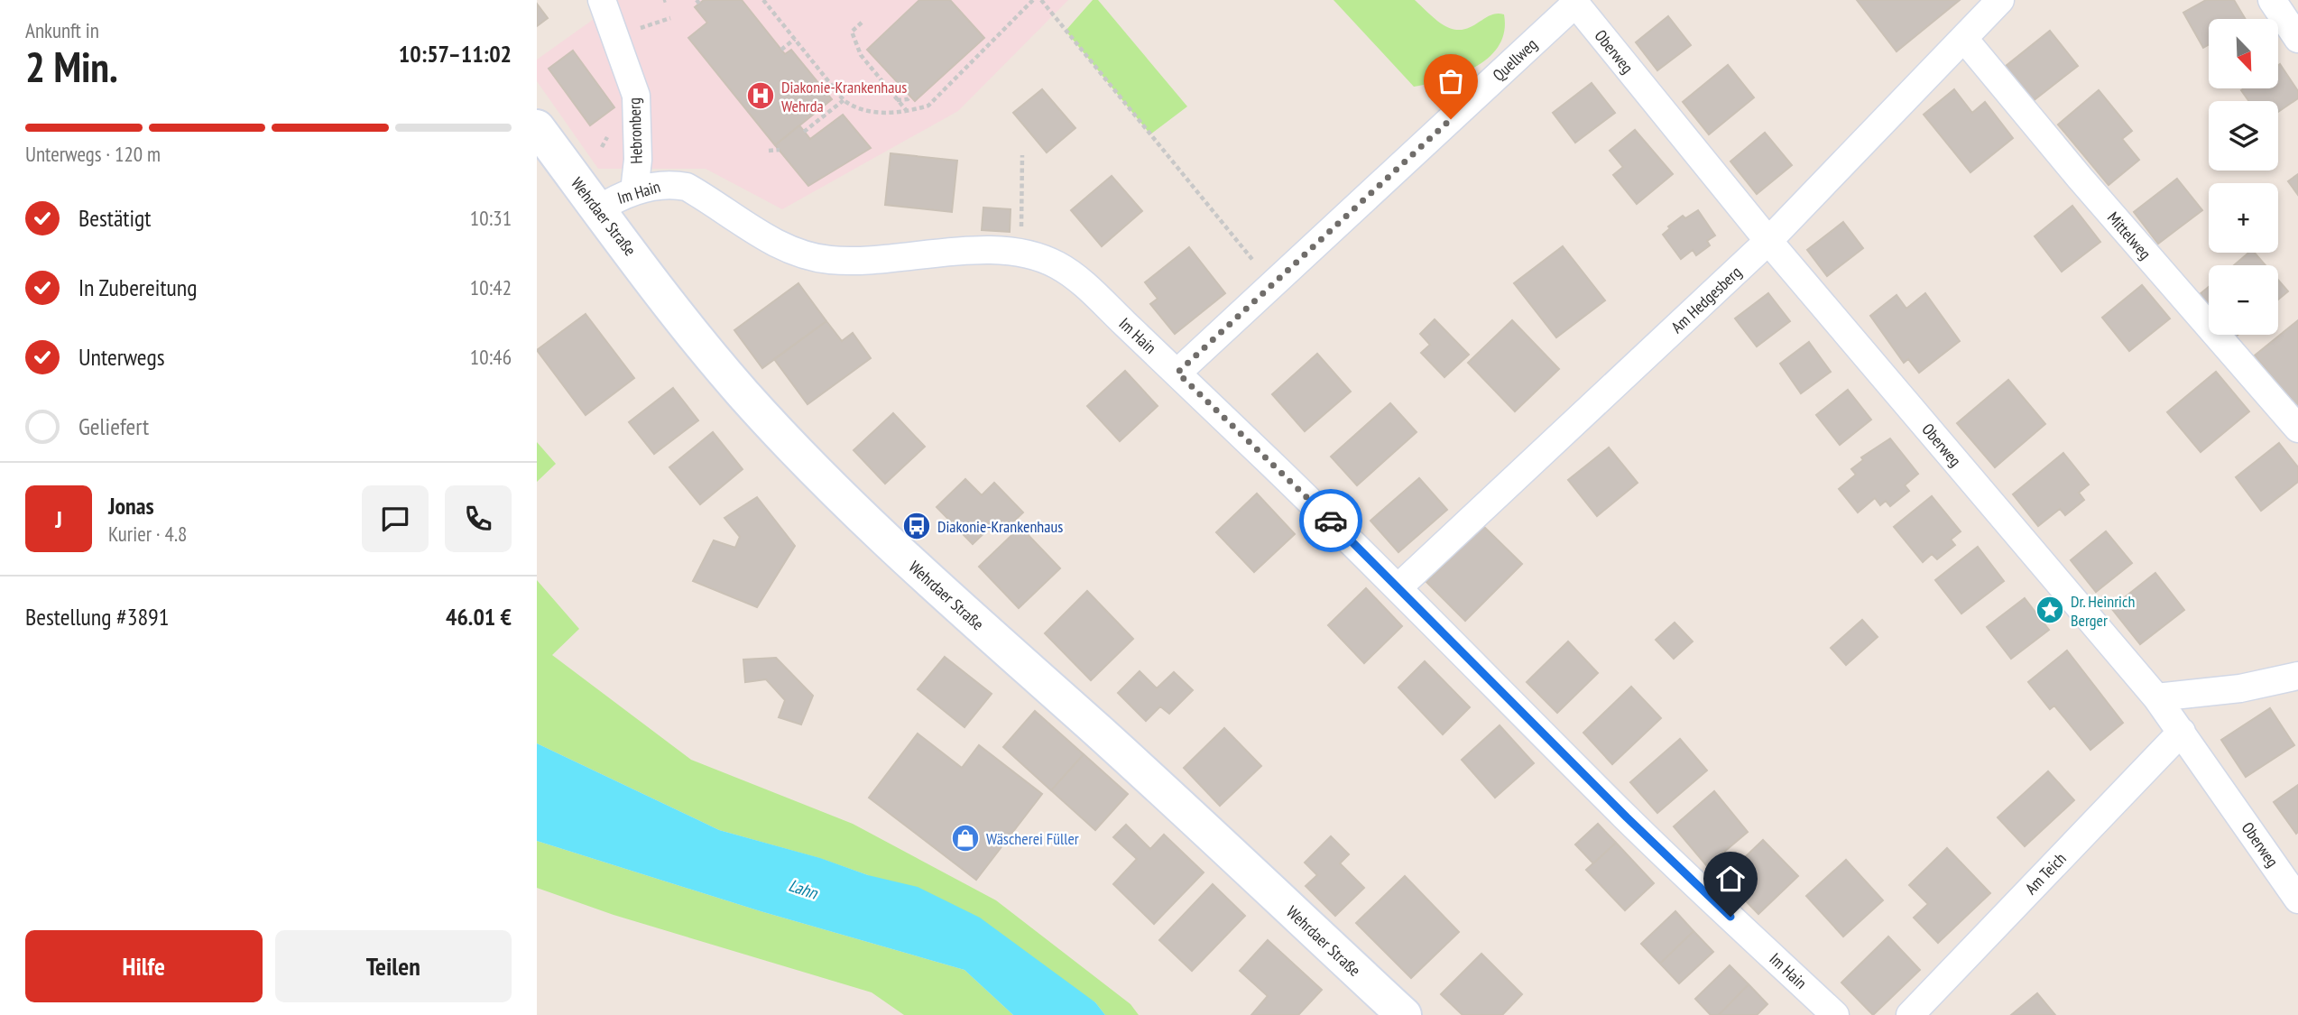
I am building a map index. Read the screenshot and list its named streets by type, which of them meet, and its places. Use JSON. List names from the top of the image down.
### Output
{
  "streets": {
    "main road": ["Wehrdaer Straße"],
    "street": [
      "Oberweg",
      "Quellweg",
      "Hebronberg",
      "Im Hain",
      "Mittelweg",
      "Am Hedgesberg",
      "Am Teich"
    ]
  },
  "crossings": [
    ["Oberweg", "Quellweg"],
    ["Oberweg", "Am Hedgesberg"],
    ["Oberweg", "Am Teich"],
    ["Quellweg", "Im Hain"],
    ["Hebronberg", "Im Hain"],
    ["Im Hain", "Wehrdaer Straße"],
    ["Im Hain", "Am Hedgesberg"],
    ["Mittelweg", "Am Hedgesberg"]
  ],
  "water": ["Lahn"],
  "places": {
    "hospital": ["Diakonie-Krankenhaus Wehrda"],
    "bus stop": ["Diakonie-Krankenhaus"],
    "place": ["Dr. Heinrich Berger"],
    "shop": ["Wäscherei Füller"]
  },
  "north": "bottom right",
  "page": {
    "heading": ["2 Min.", "Ankunft in", "10:57–11:02"],
    "panel": [
      "Jonas",
      "Kurier · 4.8",
      "Bestellung #3891",
      "46.01 €"
    ],
    "map_buttons": ["+", "−"],
    "bar": "Unterwegs · 120 m",
    "list": [
      ["Bestätigt", "10:31"],
      ["In Zubereitung", "10:42"],
      ["Unterwegs", "10:46"],
      "Geliefert"
    ],
    "round": "J",
    "buttons": ["Hilfe", "Teilen"]
  }
}
